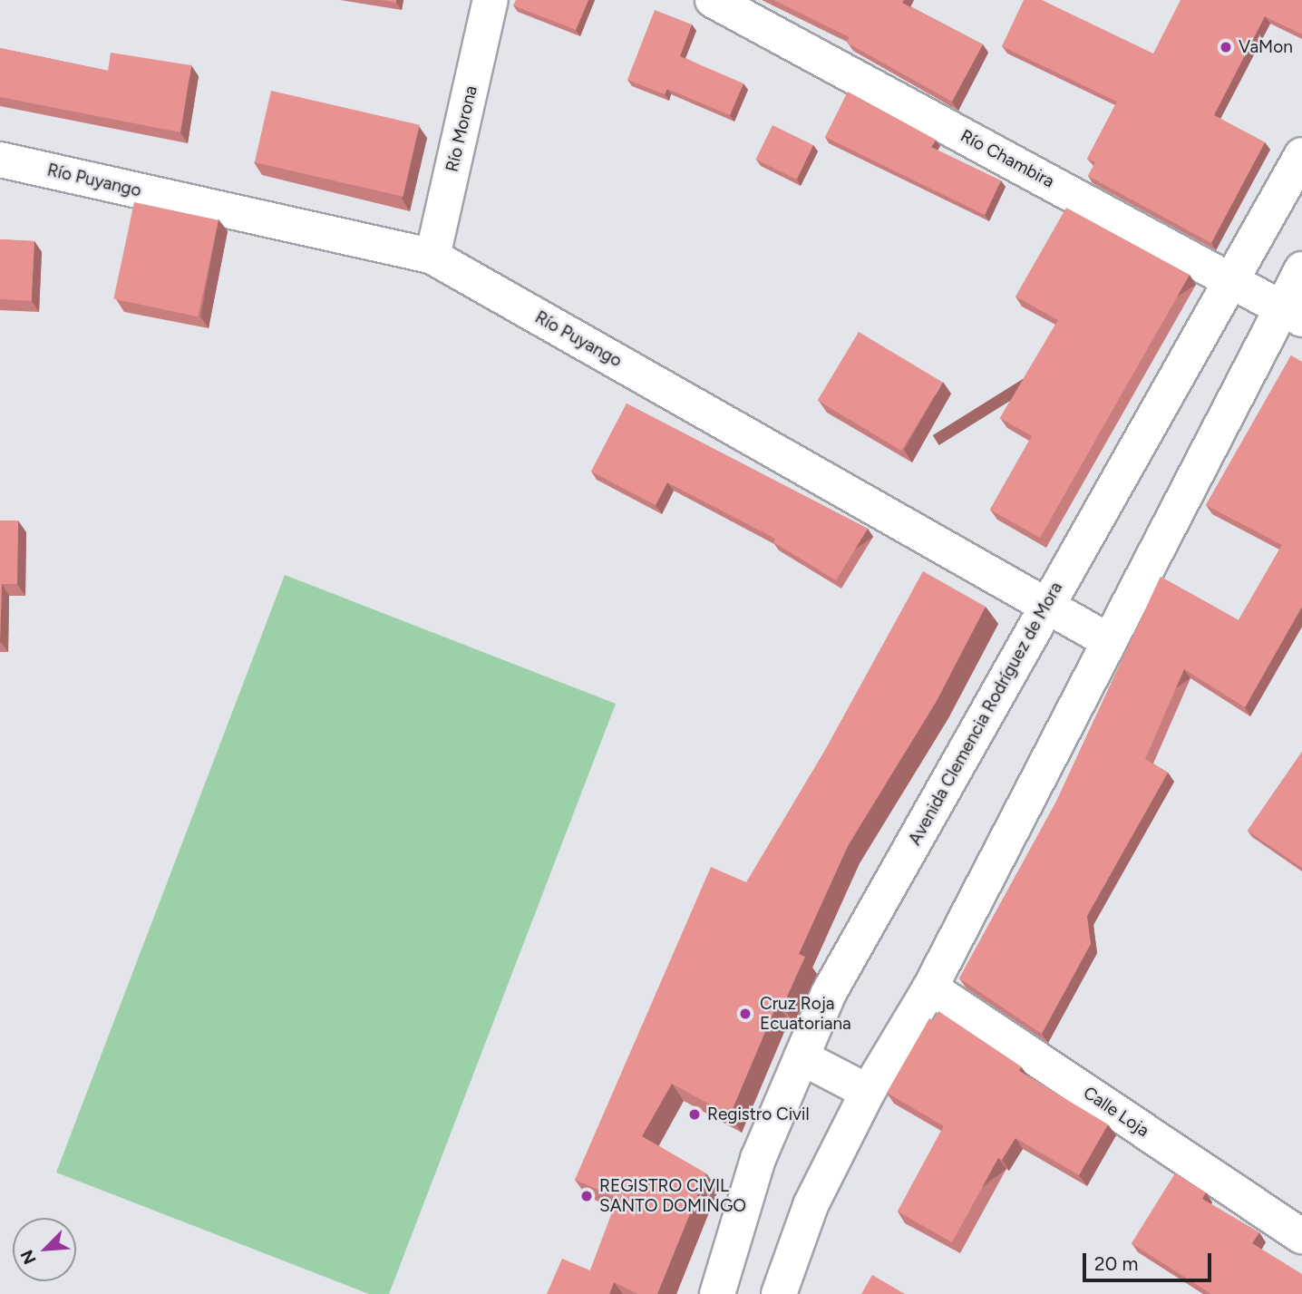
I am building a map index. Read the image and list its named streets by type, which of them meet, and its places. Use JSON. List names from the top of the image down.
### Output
{
  "streets": {
    "street": [
      "Río Morona",
      "Río Chambira",
      "Río Puyango",
      "Avenida Clemencia Rodríguez de Mora",
      "Calle Loja"
    ]
  },
  "crossings": [
    ["Río Morona", "Río Puyango"],
    ["Río Chambira", "Avenida Clemencia Rodríguez de Mora"],
    ["Río Puyango", "Avenida Clemencia Rodríguez de Mora"]
  ],
  "places": [
    "VaMon",
    "Cruz Roja Ecuatoriana",
    "Registro Civil",
    "REGISTRO CIVIL SANTO DOMINGO"
  ],
  "scale_bar": "20 m",
  "north": "bottom left"
}
